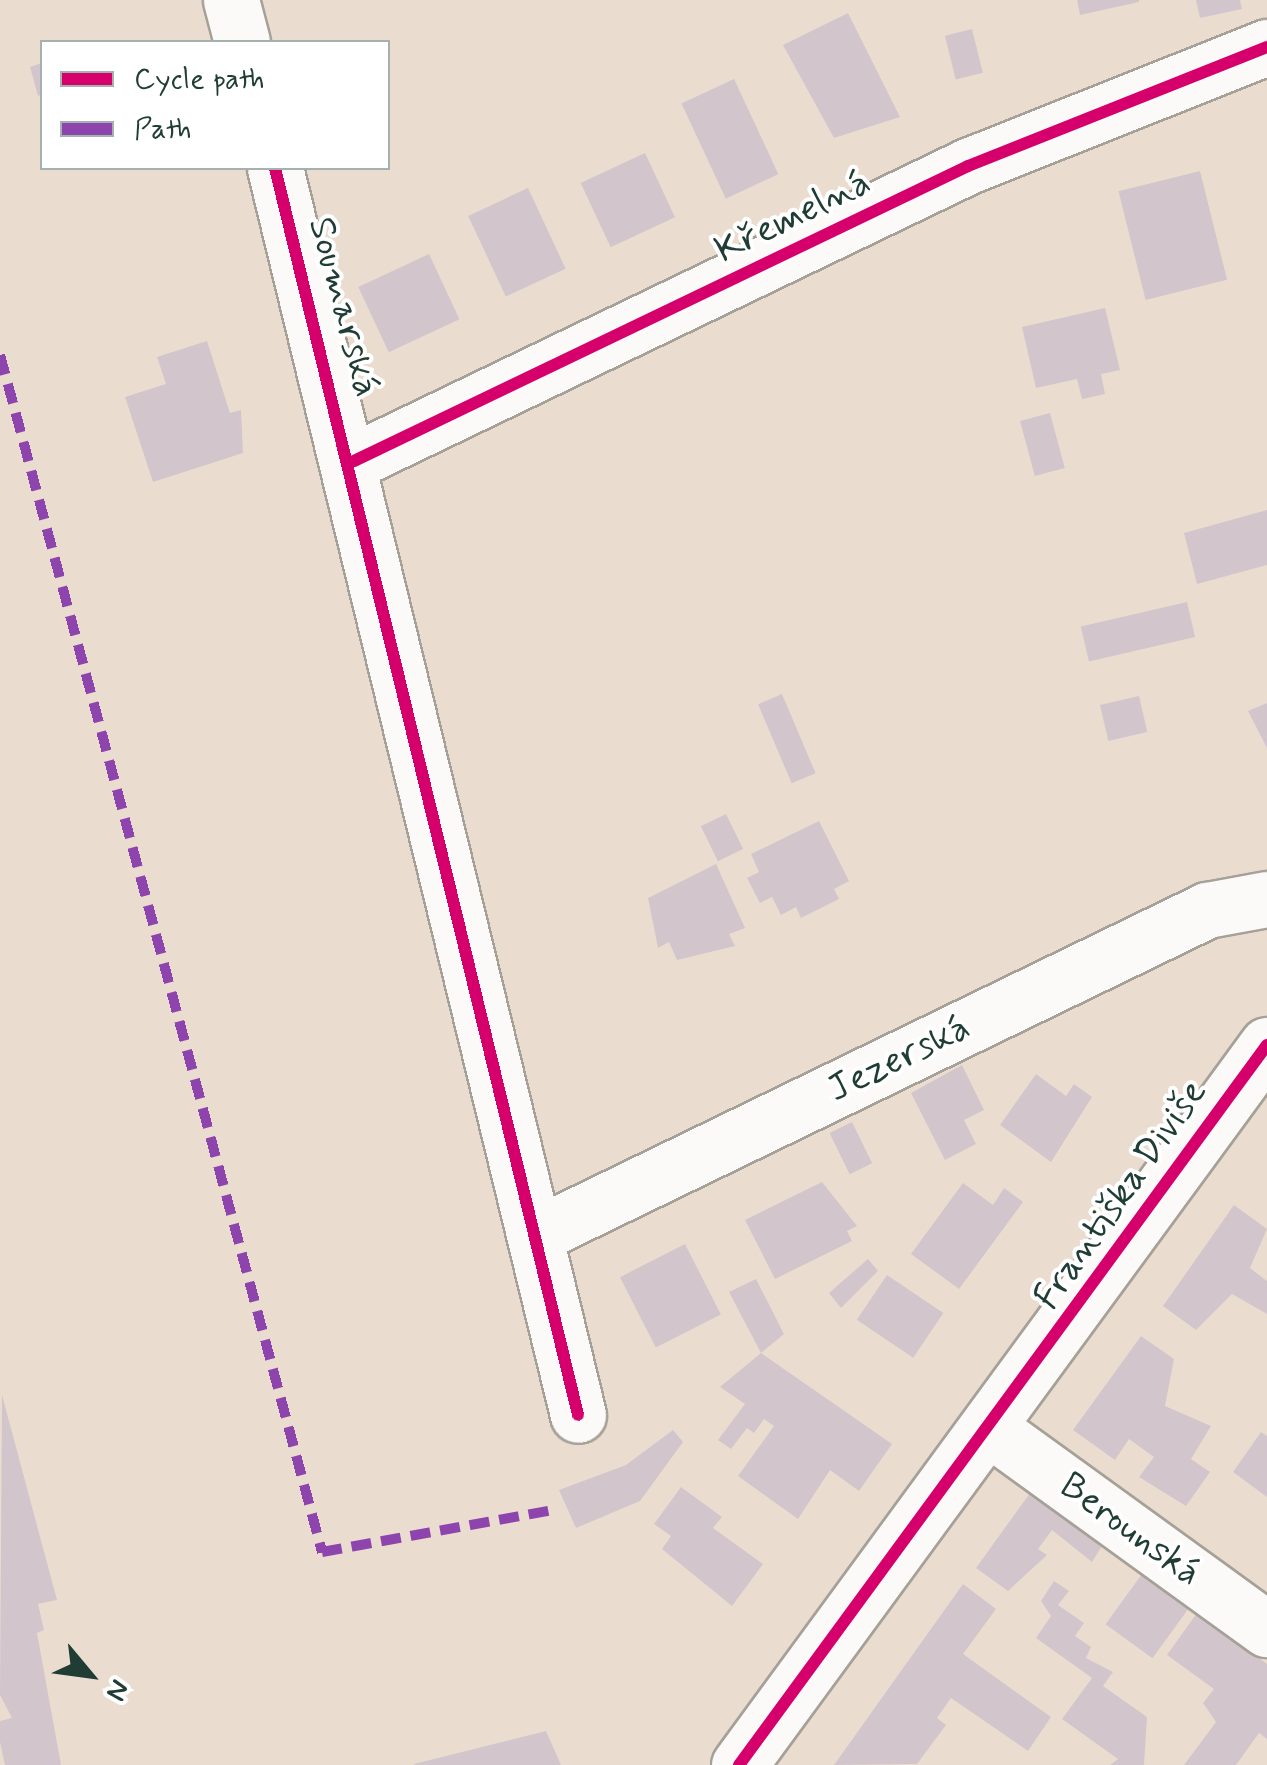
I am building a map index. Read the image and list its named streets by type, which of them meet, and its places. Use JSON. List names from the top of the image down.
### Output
{
  "streets": {
    "street": [
      "Křemelná",
      "Soumarská",
      "Jezerská",
      "Františka Diviše",
      "Berounská"
    ]
  },
  "crossings": [
    ["Křemelná", "Soumarská"],
    ["Soumarská", "Jezerská"],
    ["Františka Diviše", "Berounská"]
  ],
  "legend": ["Cycle path", "Path"],
  "north": "bottom right"
}
